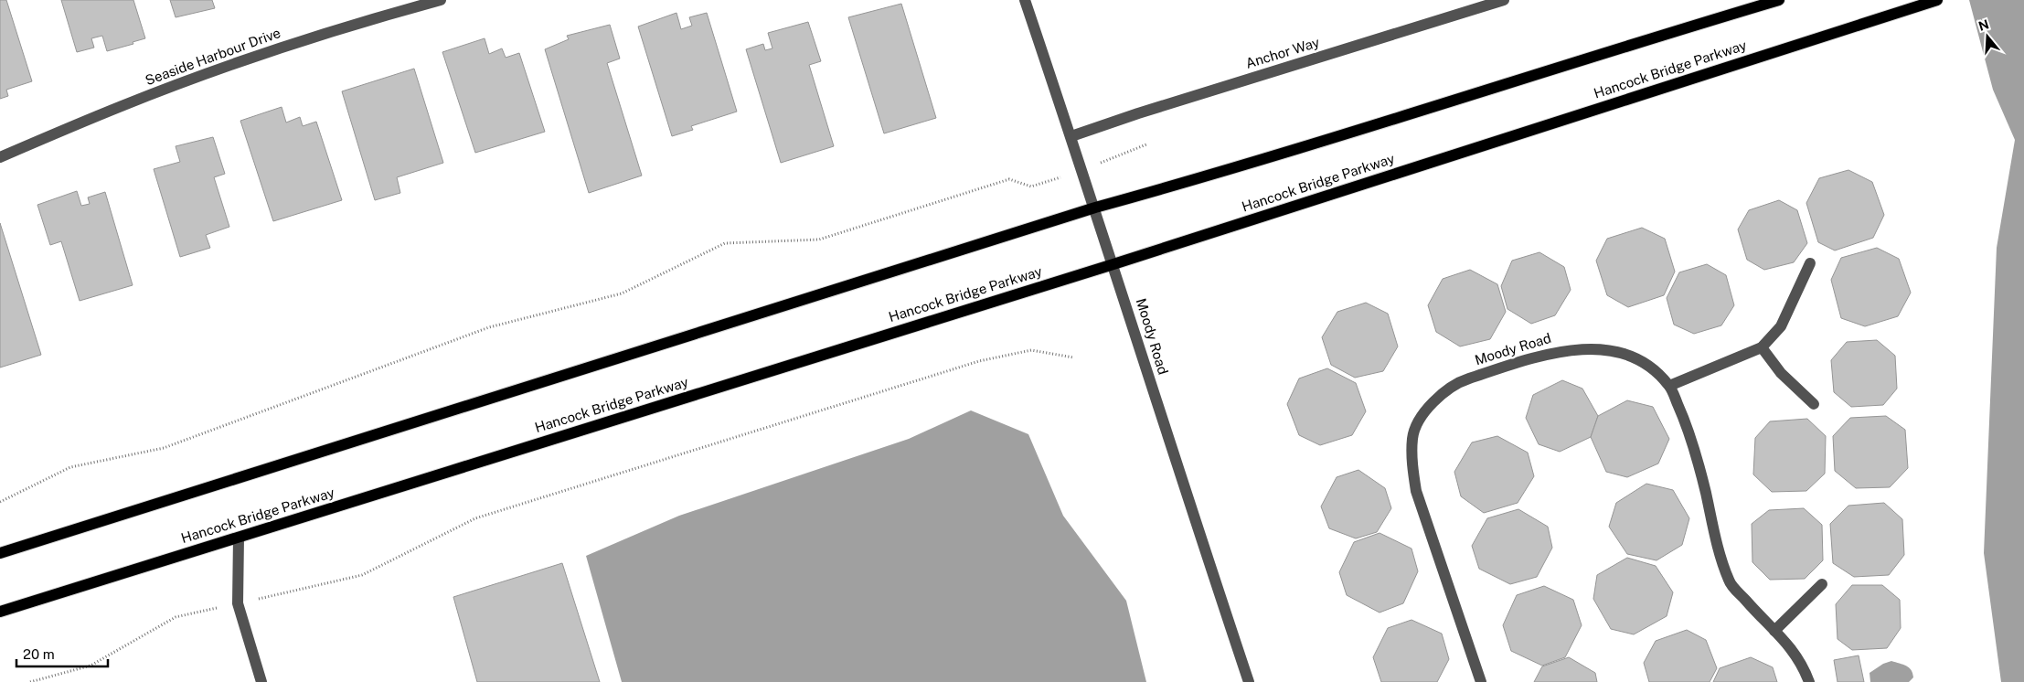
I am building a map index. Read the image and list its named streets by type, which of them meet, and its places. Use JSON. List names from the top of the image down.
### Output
{
  "streets": {
    "main road": ["Hancock Bridge Parkway"],
    "street": ["Anchor Way", "Seaside Harbour Drive", "Moody Road"]
  },
  "crossings": [
    ["Anchor Way", "Moody Road"],
    ["Hancock Bridge Parkway", "Moody Road"]
  ],
  "scale_bar": "20 m",
  "north": "top"
}
